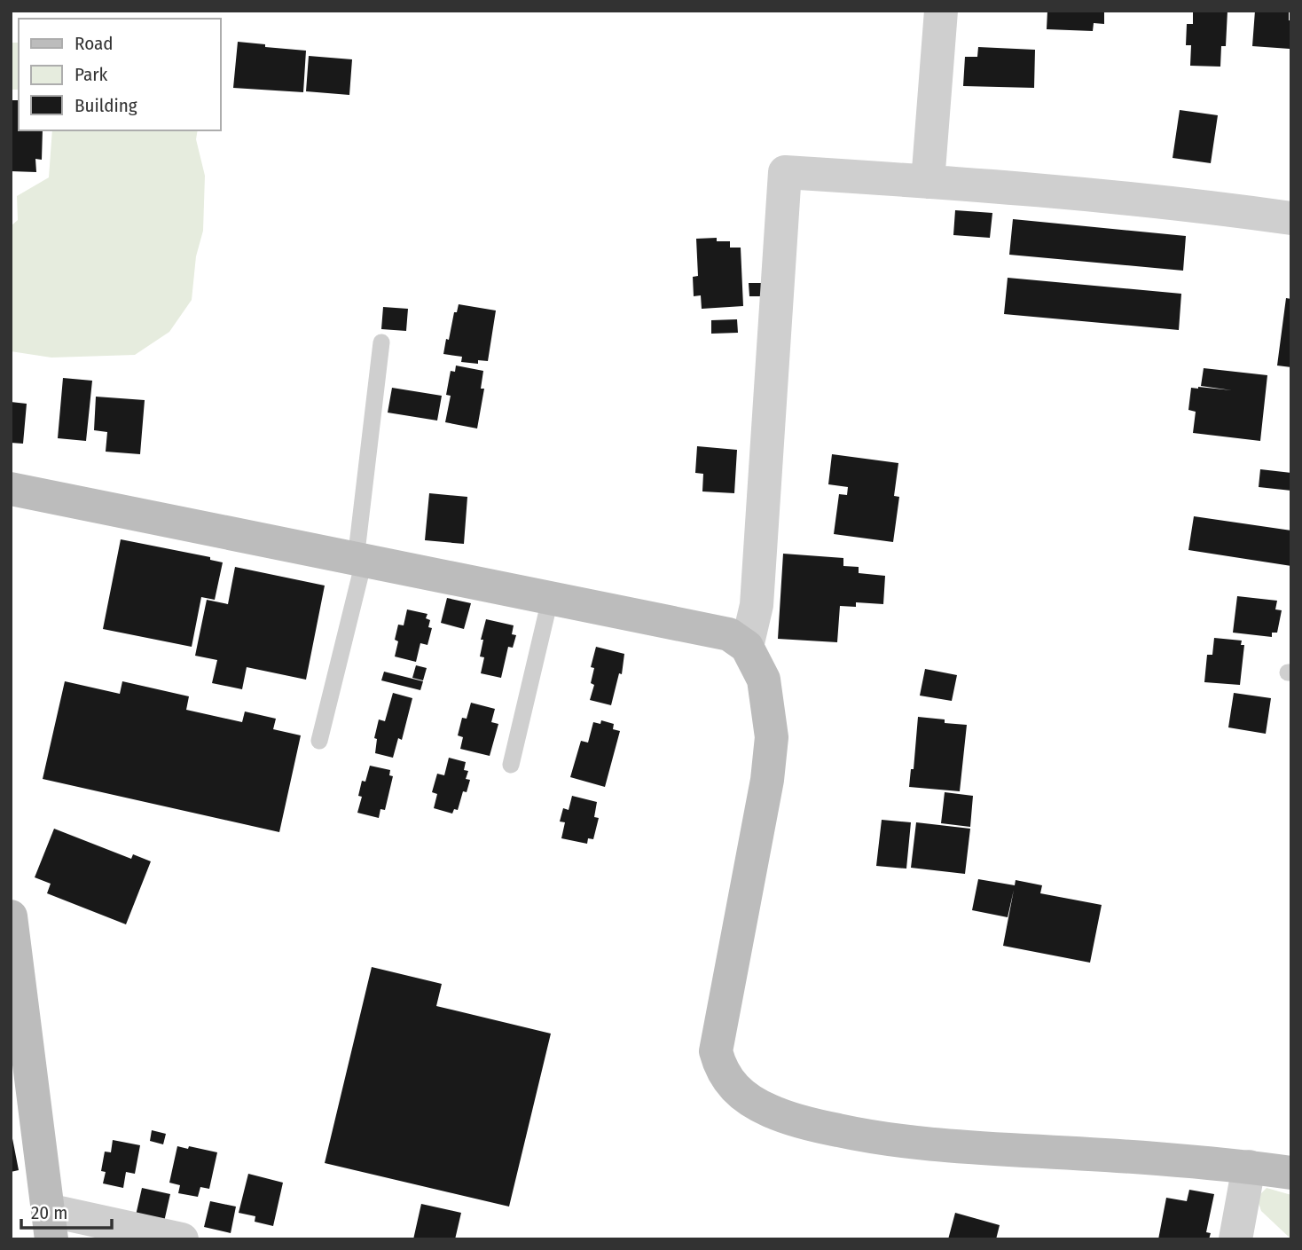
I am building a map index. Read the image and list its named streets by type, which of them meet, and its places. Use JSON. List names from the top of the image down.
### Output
{
  "legend": ["Road", "Park", "Building"],
  "scale_bar": "20 m"
}
